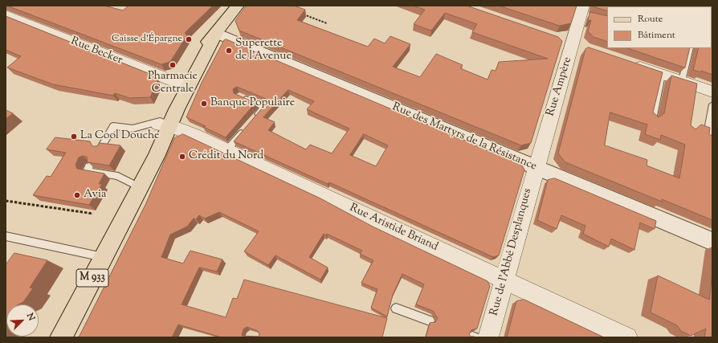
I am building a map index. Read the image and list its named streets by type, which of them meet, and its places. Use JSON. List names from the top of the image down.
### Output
{
  "streets": {
    "main road": ["M 933"],
    "street": [
      "Rue Becker",
      "Rue Ampère",
      "Rue des Martyrs de la Résistance",
      "Rue Aristide Briand",
      "Rue de l'Abbé Desplanques"
    ]
  },
  "crossings": [
    ["Rue Becker", "M 933"],
    ["Rue Ampère", "Rue des Martyrs de la Résistance"],
    ["Rue Ampère", "Rue de l'Abbé Desplanques"],
    ["Rue des Martyrs de la Résistance", "Rue de l'Abbé Desplanques"],
    ["Rue des Martyrs de la Résistance", "M 933"],
    ["Rue Aristide Briand", "Rue de l'Abbé Desplanques"],
    ["Rue Aristide Briand", "M 933"]
  ],
  "places": [
    "Caisse d'Épargne",
    "Superette de l'Avenue",
    "Pharmacie Centrale",
    "Banque Populaire",
    "La Cool Douche",
    "Crédit du Nord",
    "Avia"
  ],
  "legend": ["Route", "Bâtiment"],
  "north": "top right"
}
